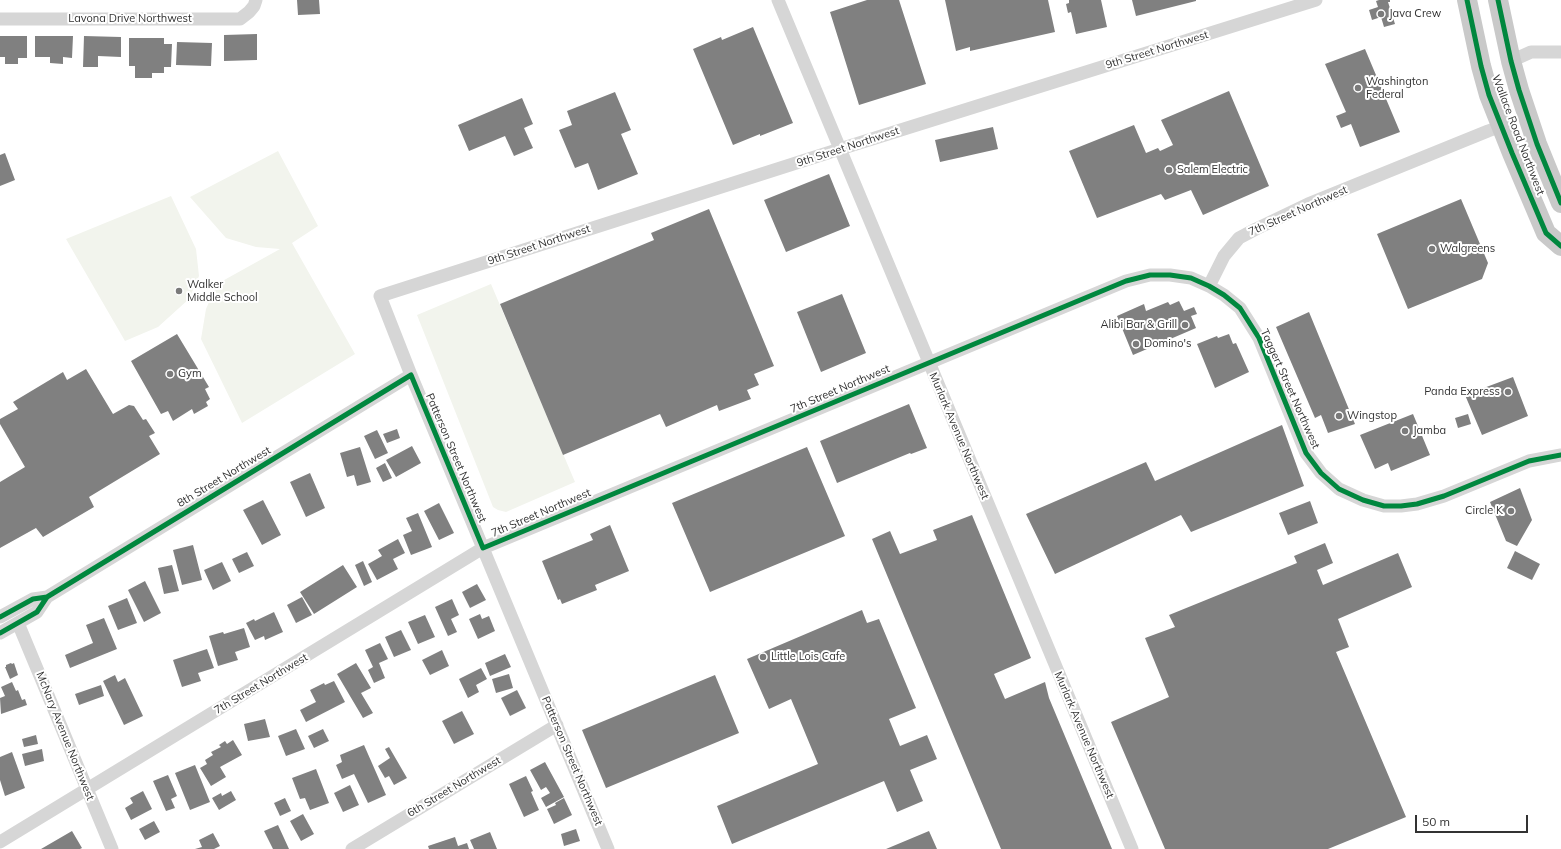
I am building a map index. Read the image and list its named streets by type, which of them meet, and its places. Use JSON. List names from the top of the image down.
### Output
{
  "streets": {
    "main road": ["Wallace Road Northwest"],
    "street": [
      "Lavona Drive Northwest",
      "9th Street Northwest",
      "7th Street Northwest",
      "Taggert Street Northwest",
      "Murlark Avenue Northwest",
      "Patterson Street Northwest",
      "8th Street Northwest",
      "McNary Avenue Northwest",
      "6th Street Northwest"
    ]
  },
  "crossings": [
    ["9th Street Northwest", "Murlark Avenue Northwest"],
    ["9th Street Northwest", "Patterson Street Northwest"],
    ["Wallace Road Northwest", "7th Street Northwest"],
    ["7th Street Northwest", "Taggert Street Northwest"],
    ["7th Street Northwest", "Murlark Avenue Northwest"],
    ["7th Street Northwest", "Patterson Street Northwest"],
    ["7th Street Northwest", "McNary Avenue Northwest"],
    ["Patterson Street Northwest", "8th Street Northwest"],
    ["Patterson Street Northwest", "6th Street Northwest"],
    ["8th Street Northwest", "McNary Avenue Northwest"]
  ],
  "places": [
    "Java Crew",
    "Washington Federal",
    "Salem Electric",
    "Walgreens",
    "Walker Middle School",
    "Alibi Bar & Grill",
    "Domino's",
    "Gym",
    "Panda Express",
    "Wingstop",
    "Jamba",
    "Circle K",
    "Little Lois Cafe"
  ],
  "scale_bar": "50 m"
}
